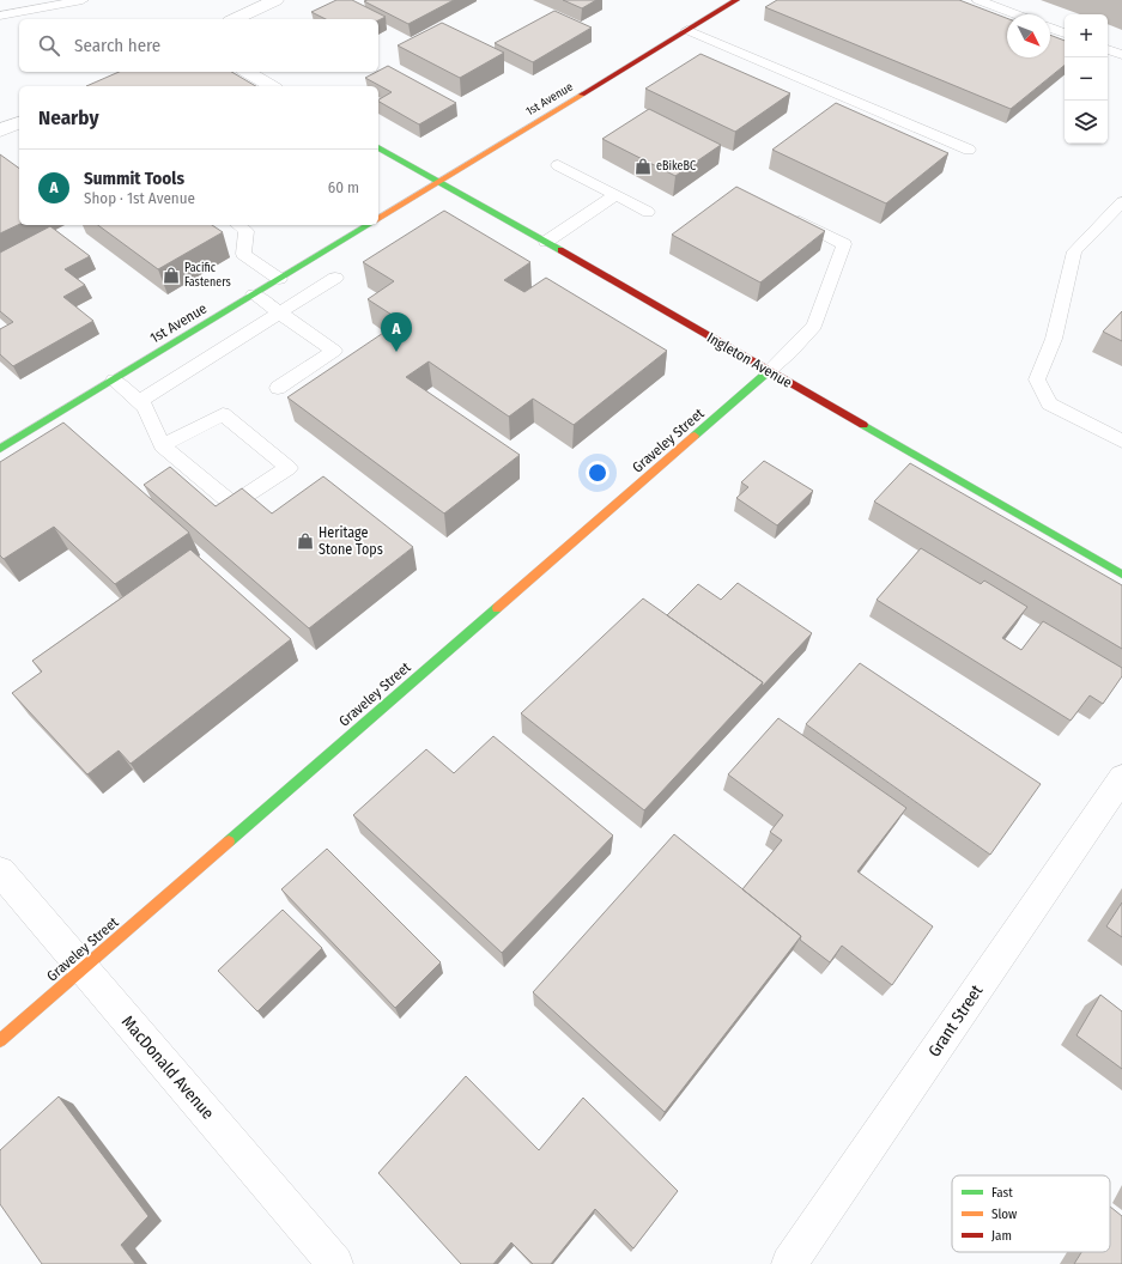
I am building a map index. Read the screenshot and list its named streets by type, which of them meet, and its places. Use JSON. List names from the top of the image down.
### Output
{
  "streets": {
    "street": [
      "1st Avenue",
      "Ingleton Avenue",
      "Graveley Street",
      "Grant Street",
      "MacDonald Avenue"
    ]
  },
  "crossings": [
    ["1st Avenue", "Ingleton Avenue"],
    ["Ingleton Avenue", "Graveley Street"],
    ["Graveley Street", "MacDonald Avenue"]
  ],
  "places": {
    "shop": ["eBikeBC", "Pacific Fasteners", "Heritage Stone Tops"]
  },
  "legend": ["Fast", "Slow", "Jam"],
  "north": "bottom right",
  "page": {
    "map_buttons": ["+", "−"],
    "search": "Search here",
    "heading": "Nearby",
    "list": [
      {
        "mark": "A",
        "name": "Summit Tools",
        "note": "Shop · 1st Avenue",
        "value": "60 m"
      }
    ],
    "pins": "A"
  }
}
